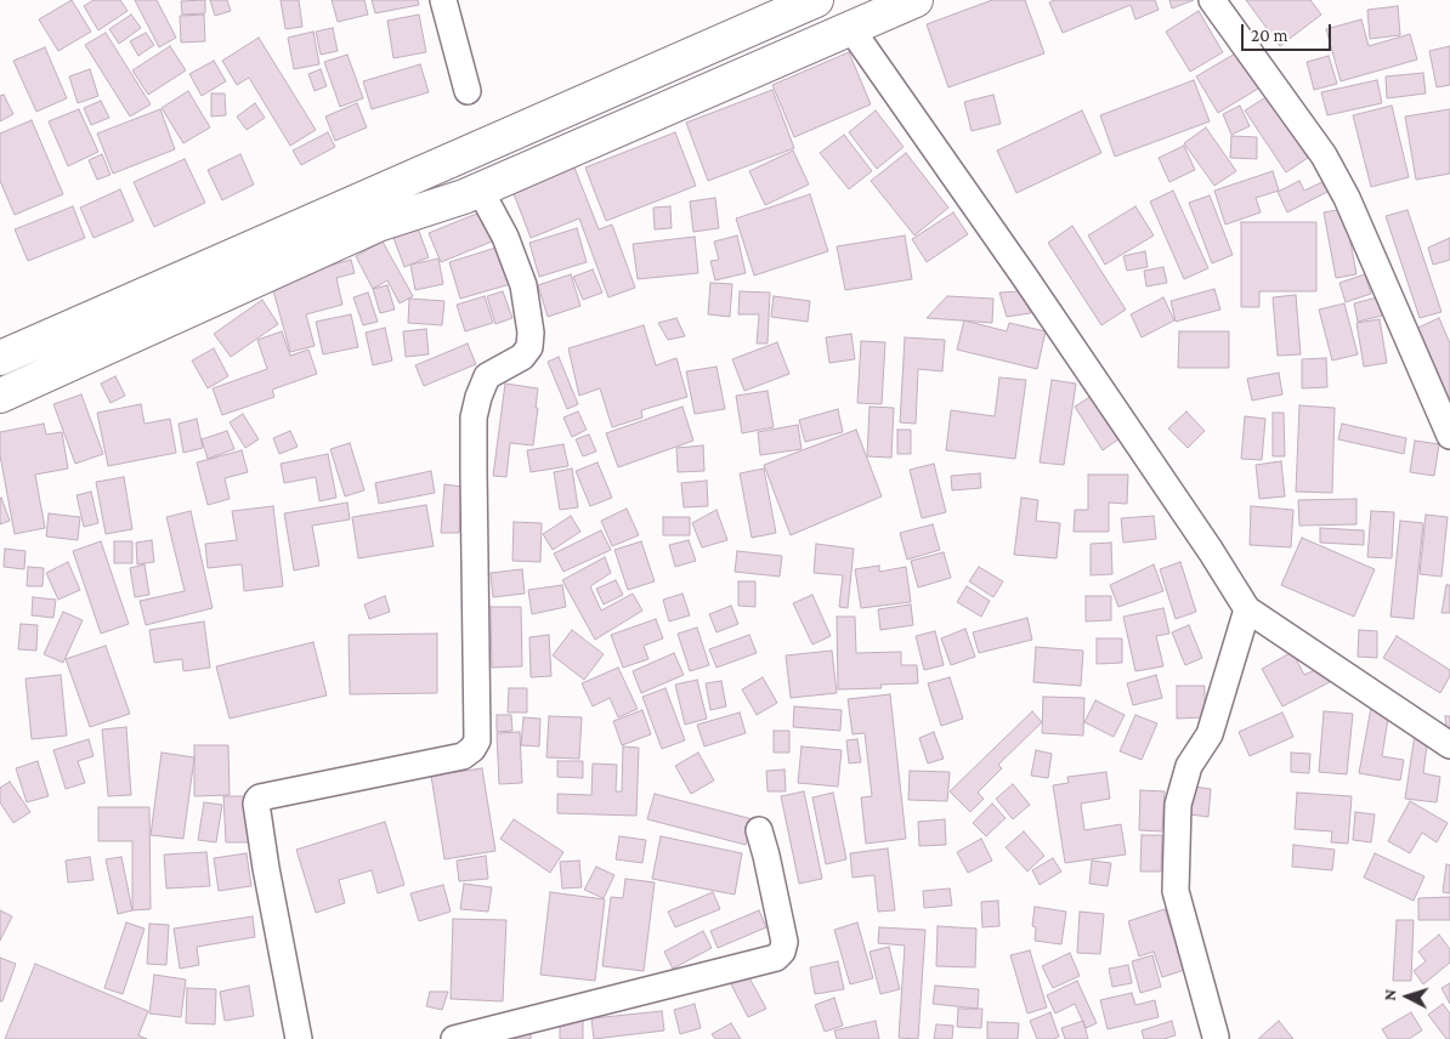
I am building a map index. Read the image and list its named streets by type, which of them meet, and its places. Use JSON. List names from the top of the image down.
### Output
{
  "scale_bar": "20 m",
  "north": "left"
}
